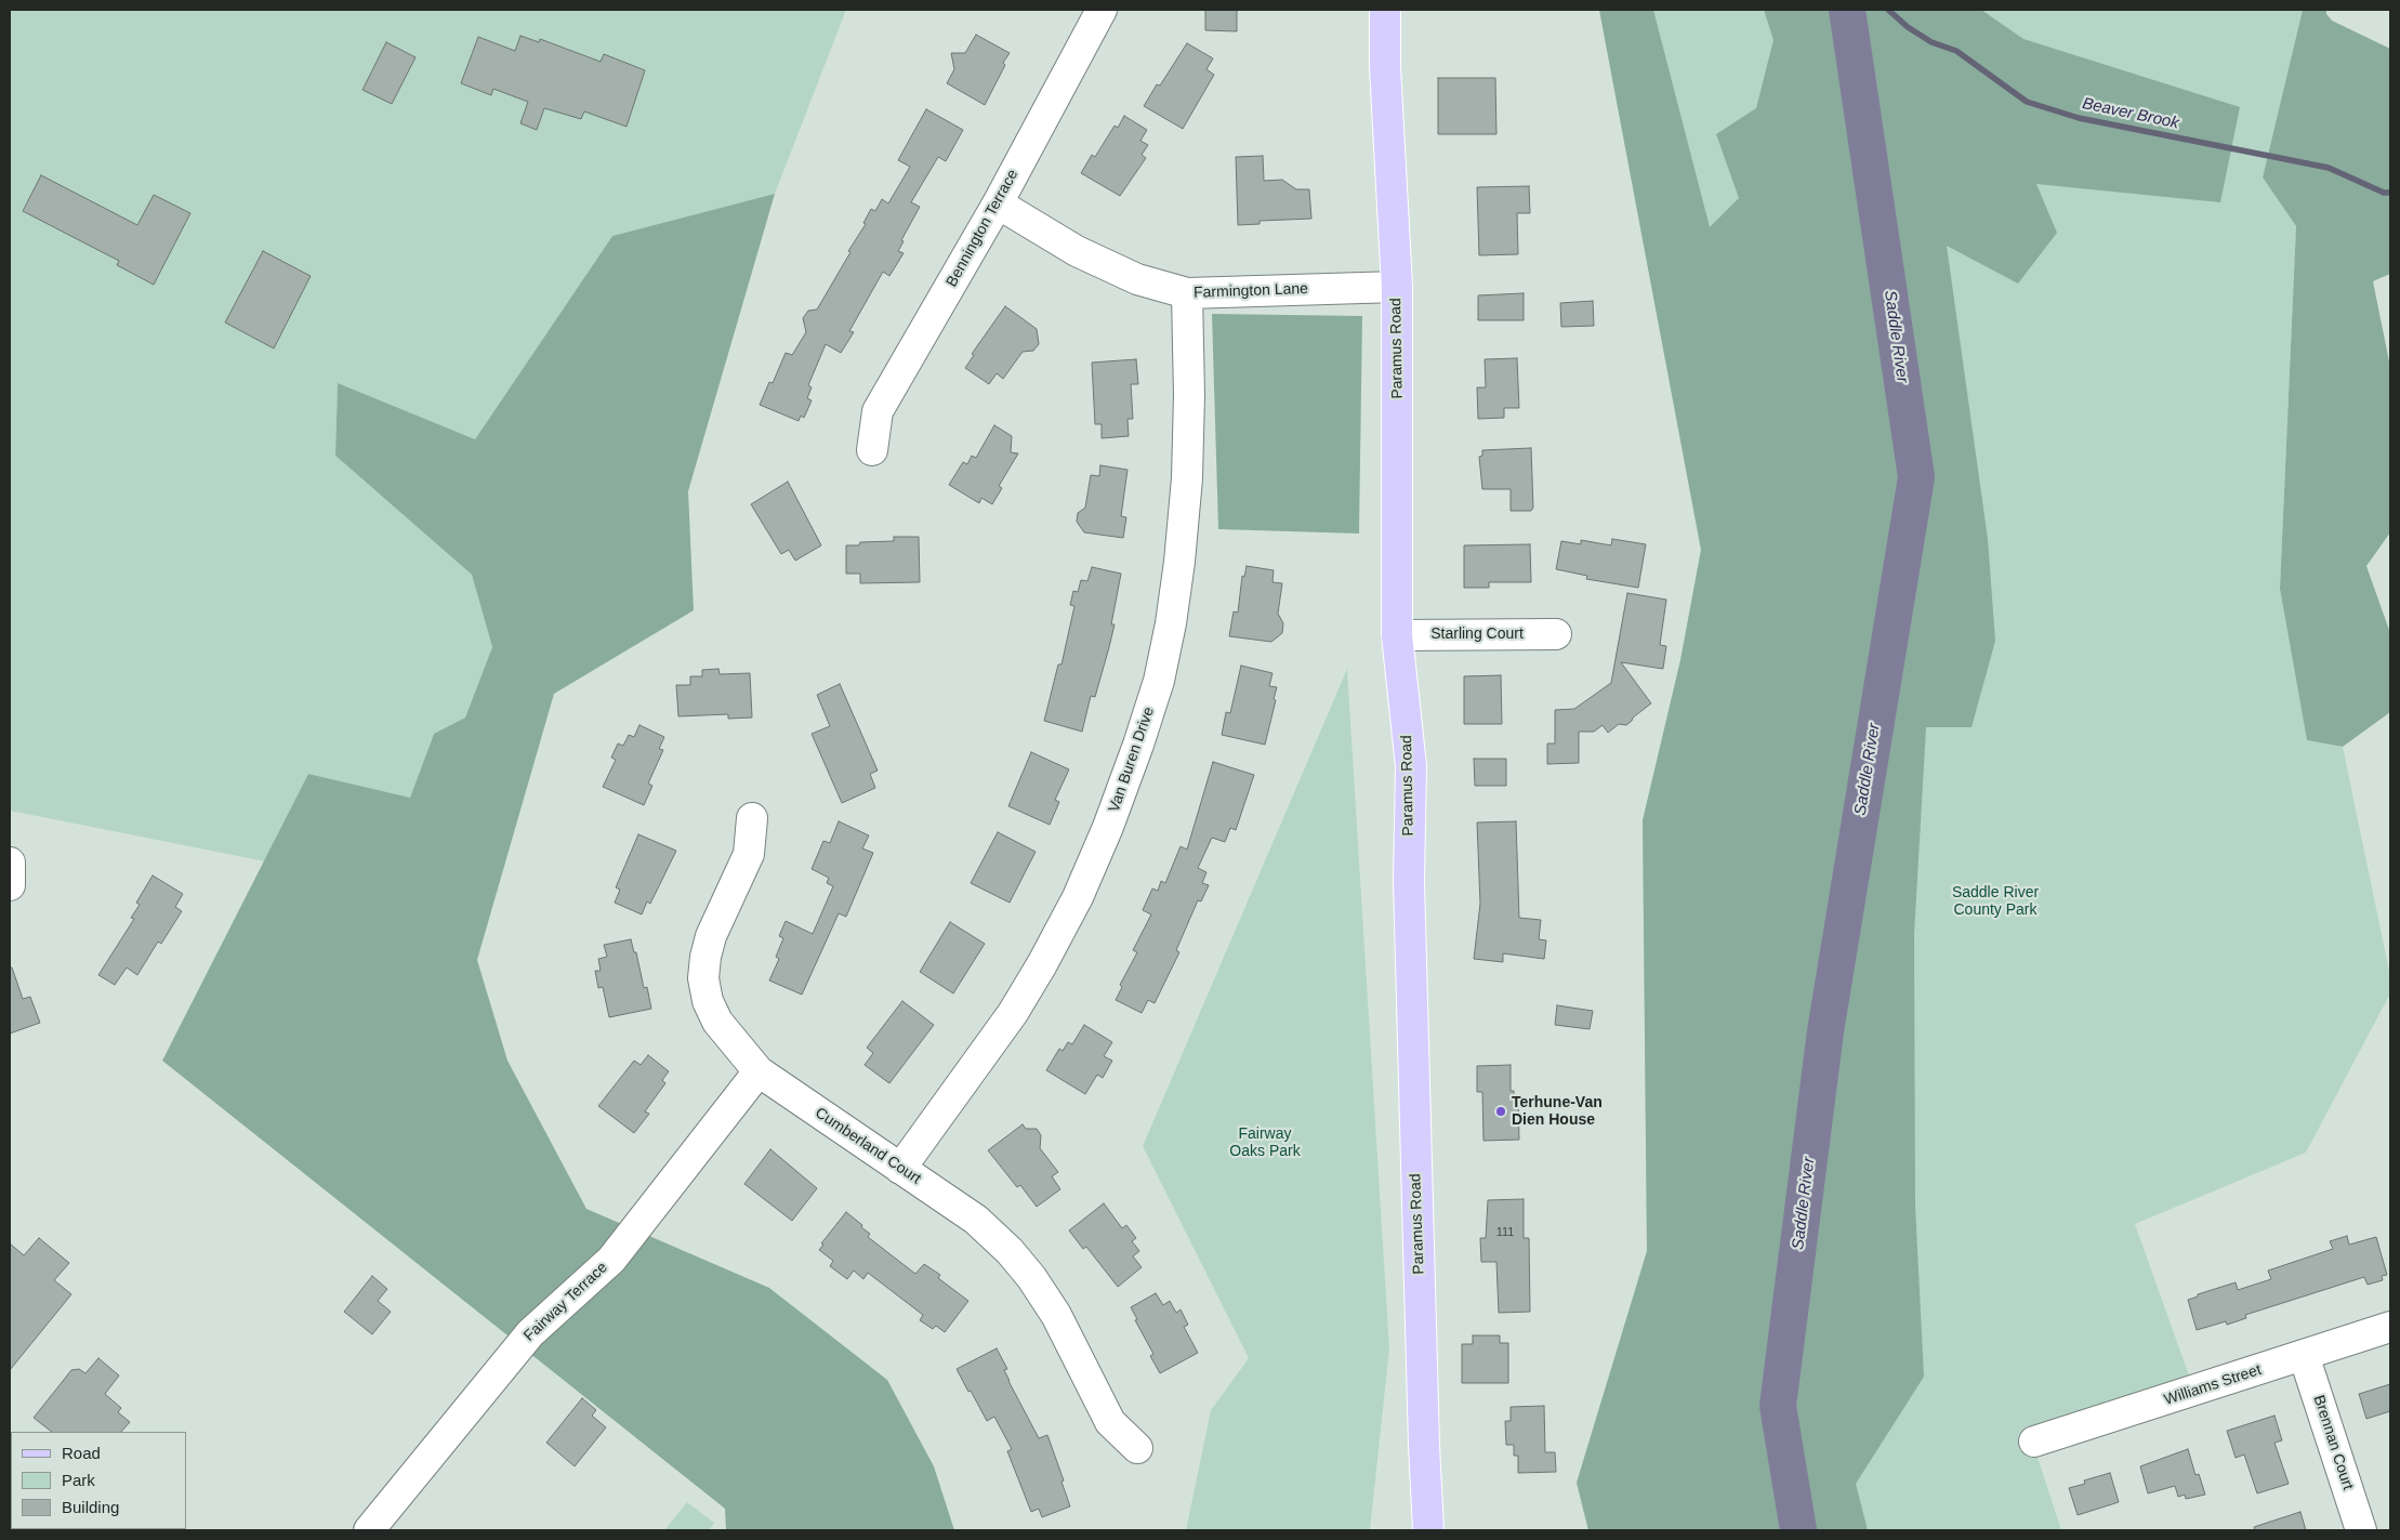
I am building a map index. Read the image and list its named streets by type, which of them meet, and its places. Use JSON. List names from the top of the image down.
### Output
{
  "streets": {
    "main road": ["Paramus Road"],
    "street": [
      "Bennington Terrace",
      "Farmington Lane",
      "Starling Court",
      "Van Buren Drive",
      "Cumberland Court",
      "Fairway Terrace",
      "Williams Street",
      "Brennan Court"
    ]
  },
  "crossings": [
    ["Bennington Terrace", "Farmington Lane"],
    ["Farmington Lane", "Paramus Road"],
    ["Farmington Lane", "Van Buren Drive"],
    ["Paramus Road", "Starling Court"],
    ["Van Buren Drive", "Cumberland Court"],
    ["Cumberland Court", "Fairway Terrace"],
    ["Williams Street", "Brennan Court"]
  ],
  "water": ["Beaver Brook", "Saddle River"],
  "parks": ["Saddle River County Park", "Fairway Oaks Park"],
  "places": ["Terhune-Van Dien House"],
  "house_numbers": ["111"],
  "legend": ["Road", "Park", "Building"]
}
